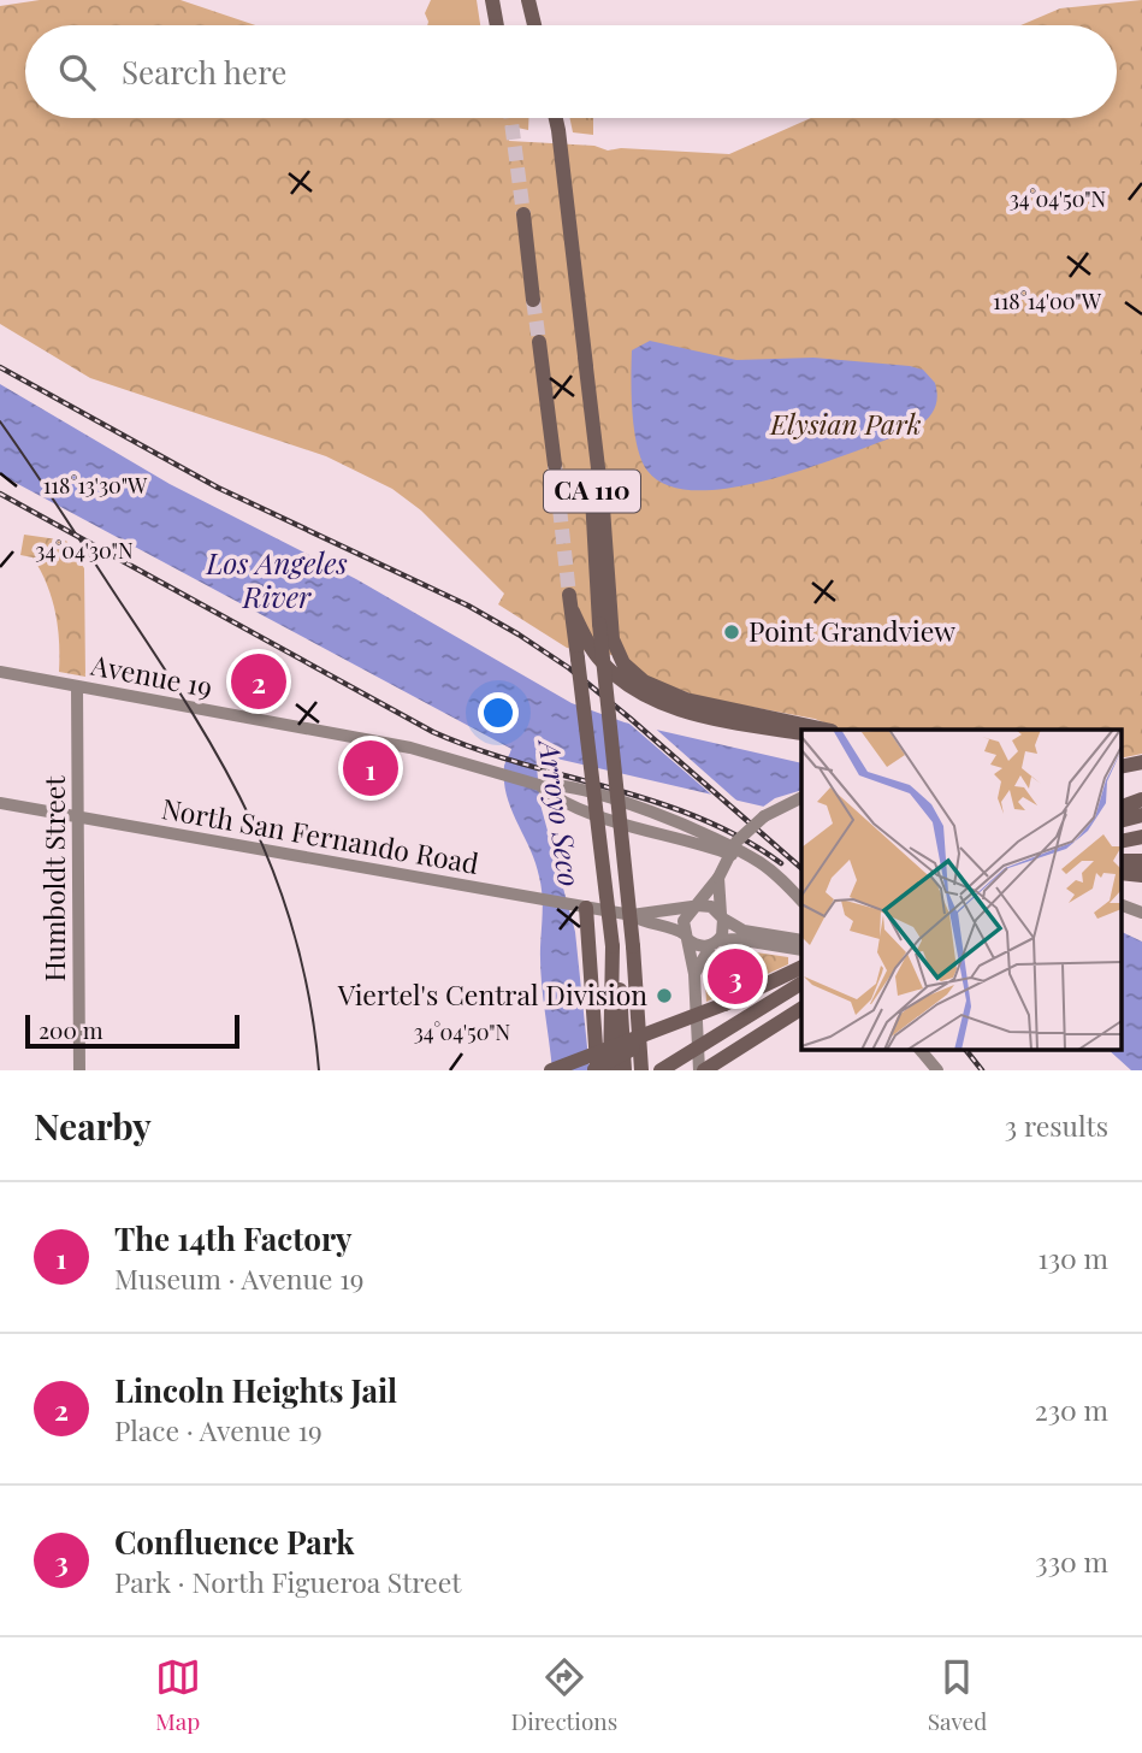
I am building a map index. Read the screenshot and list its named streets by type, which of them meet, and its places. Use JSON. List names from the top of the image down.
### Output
{
  "streets": {
    "highway": ["CA 110"],
    "street": ["Avenue 19", "North San Fernando Road", "Humboldt Street"]
  },
  "crossings": [
    ["Avenue 19", "Humboldt Street"],
    ["North San Fernando Road", "Humboldt Street"]
  ],
  "water": ["Los Angeles River", "Arroyo Seco"],
  "parks": ["Elysian Park"],
  "places": ["Point Grandview", "Viertel's Central Division"],
  "scale_bar": "200 m",
  "page": {
    "search": "Search here",
    "pins": ["2", "1", "3"],
    "scale": "200 m",
    "heading": ["Nearby", "3 results"],
    "list": [
      {
        "mark": "1",
        "name": "The 14th Factory",
        "note": "Museum · Avenue 19",
        "value": "130 m"
      },
      {
        "mark": "2",
        "name": "Lincoln Heights Jail",
        "note": "Place · Avenue 19",
        "value": "230 m"
      },
      {
        "mark": "3",
        "name": "Confluence Park",
        "note": "Park · North Figueroa Street",
        "value": "330 m"
      }
    ],
    "nav": ["Map", "Directions", "Saved"]
  },
  "coordinates": [
    "34°04'50\"N",
    "118°14'00\"W",
    "118°13'30\"W",
    "34°04'30\"N"
  ]
}
